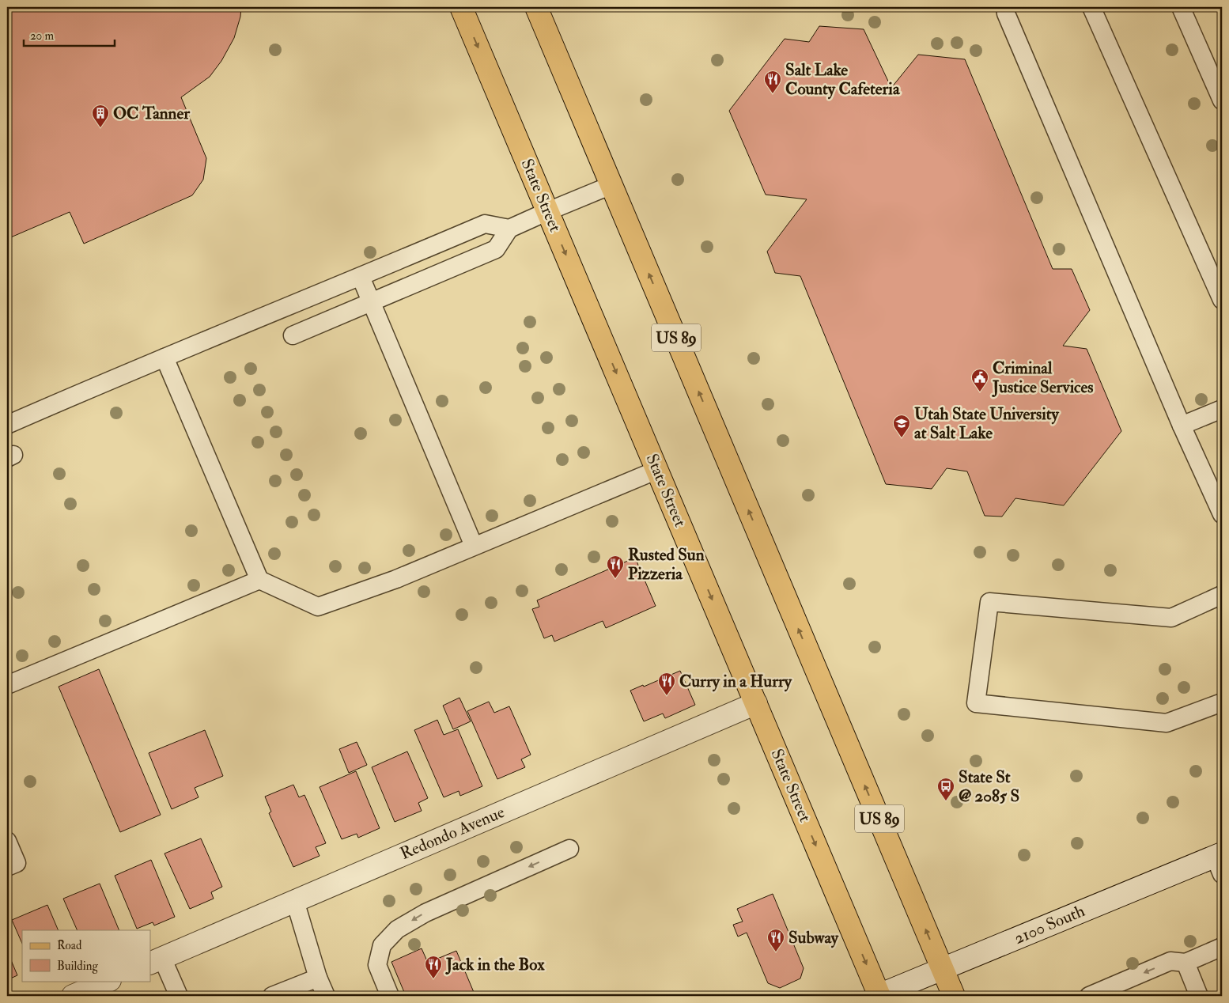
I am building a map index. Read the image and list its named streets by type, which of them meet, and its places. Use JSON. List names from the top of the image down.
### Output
{
  "streets": {
    "main road": ["State Street", "US 89"],
    "street": ["Redondo Avenue", "2100 South"]
  },
  "crossings": [
    ["State Street", "Redondo Avenue"],
    ["State Street", "2100 South"],
    ["US 89", "2100 South"]
  ],
  "places": {
    "restaurant": [
      "Salt Lake County Cafeteria",
      "Rusted Sun Pizzeria",
      "Curry in a Hurry",
      "Subway",
      "Jack in the Box"
    ],
    "building": ["OC Tanner"],
    "public building": ["Criminal Justice Services"],
    "school or university": ["Utah State University at Salt Lake"],
    "bus stop": ["State St @ 2085 S"]
  },
  "legend": ["Road", "Building"],
  "scale_bar": "20 m"
}
